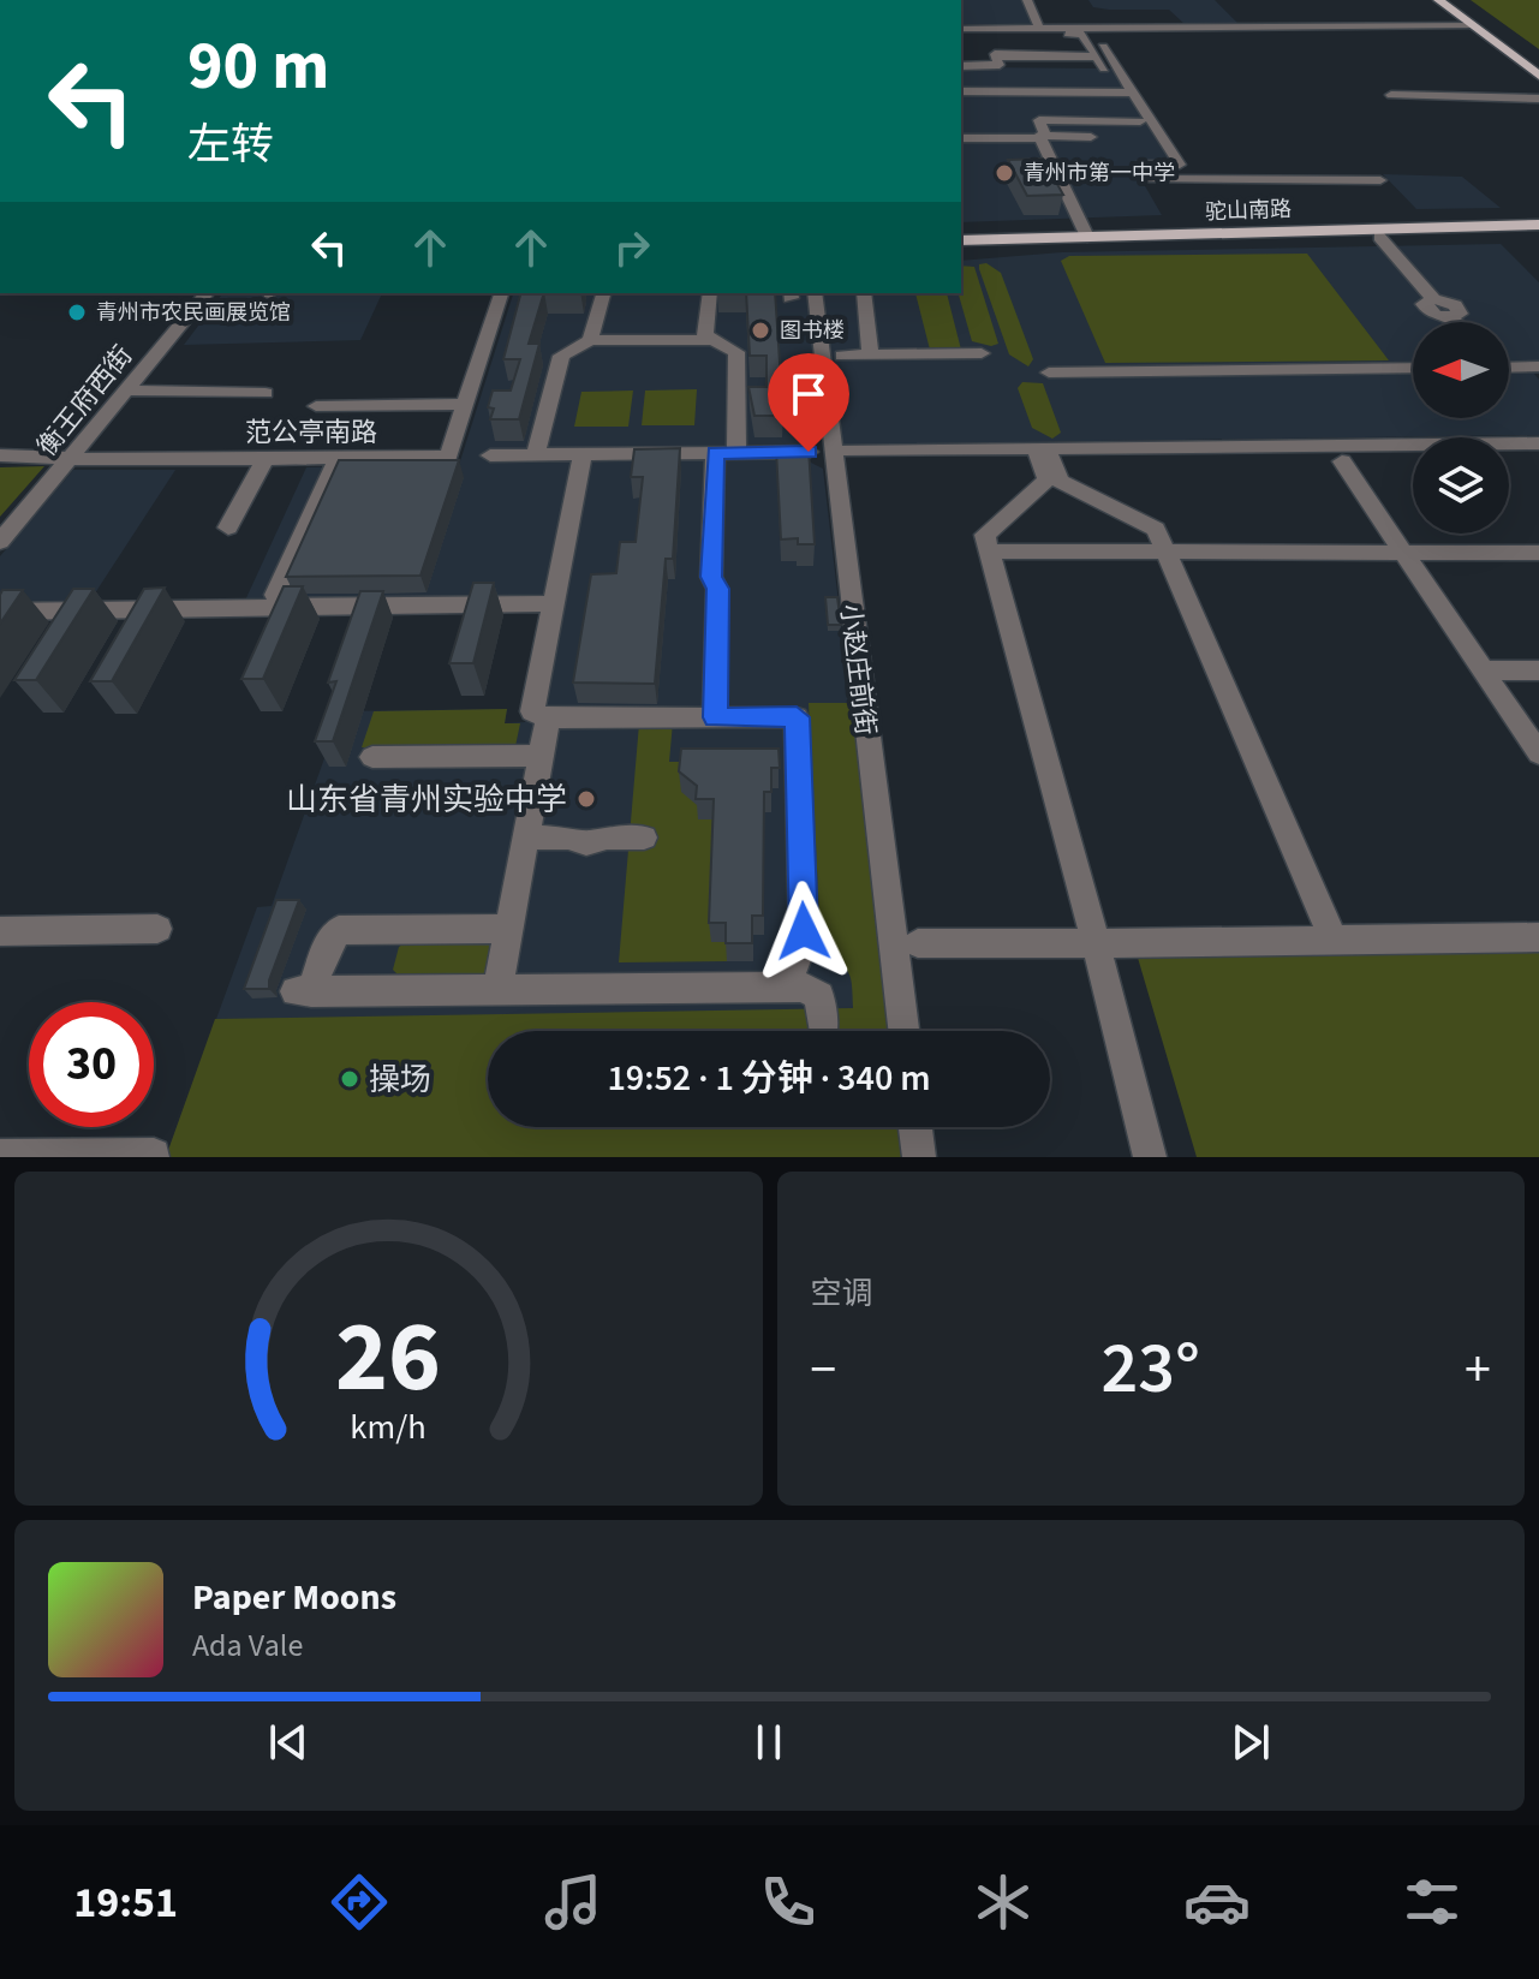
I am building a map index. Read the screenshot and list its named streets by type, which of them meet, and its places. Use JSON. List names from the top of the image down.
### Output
{
  "streets": {
    "main road": ["驼山南路"],
    "street": ["衡王府西街", "范公亭南路", "小赵庄前街"]
  },
  "crossings": [
    ["衡王府西街", "范公亭南路"]
  ],
  "places": [
    "青州市第一中学",
    "青州市农民画展览馆",
    "图书楼",
    "山东省青州实验中学",
    "操场"
  ],
  "north": "left",
  "page": {
    "turn": ["90 m", "左转"],
    "limit": "30",
    "trip": "19:52 · 1 分钟 · 340 m",
    "tile": "空调",
    "heat": ["−", "23°", "+"],
    "song": ["Paper Moons", "Ada Vale"],
    "tabs": "19:51",
    "gauge": ["26", "km/h"]
  }
}
